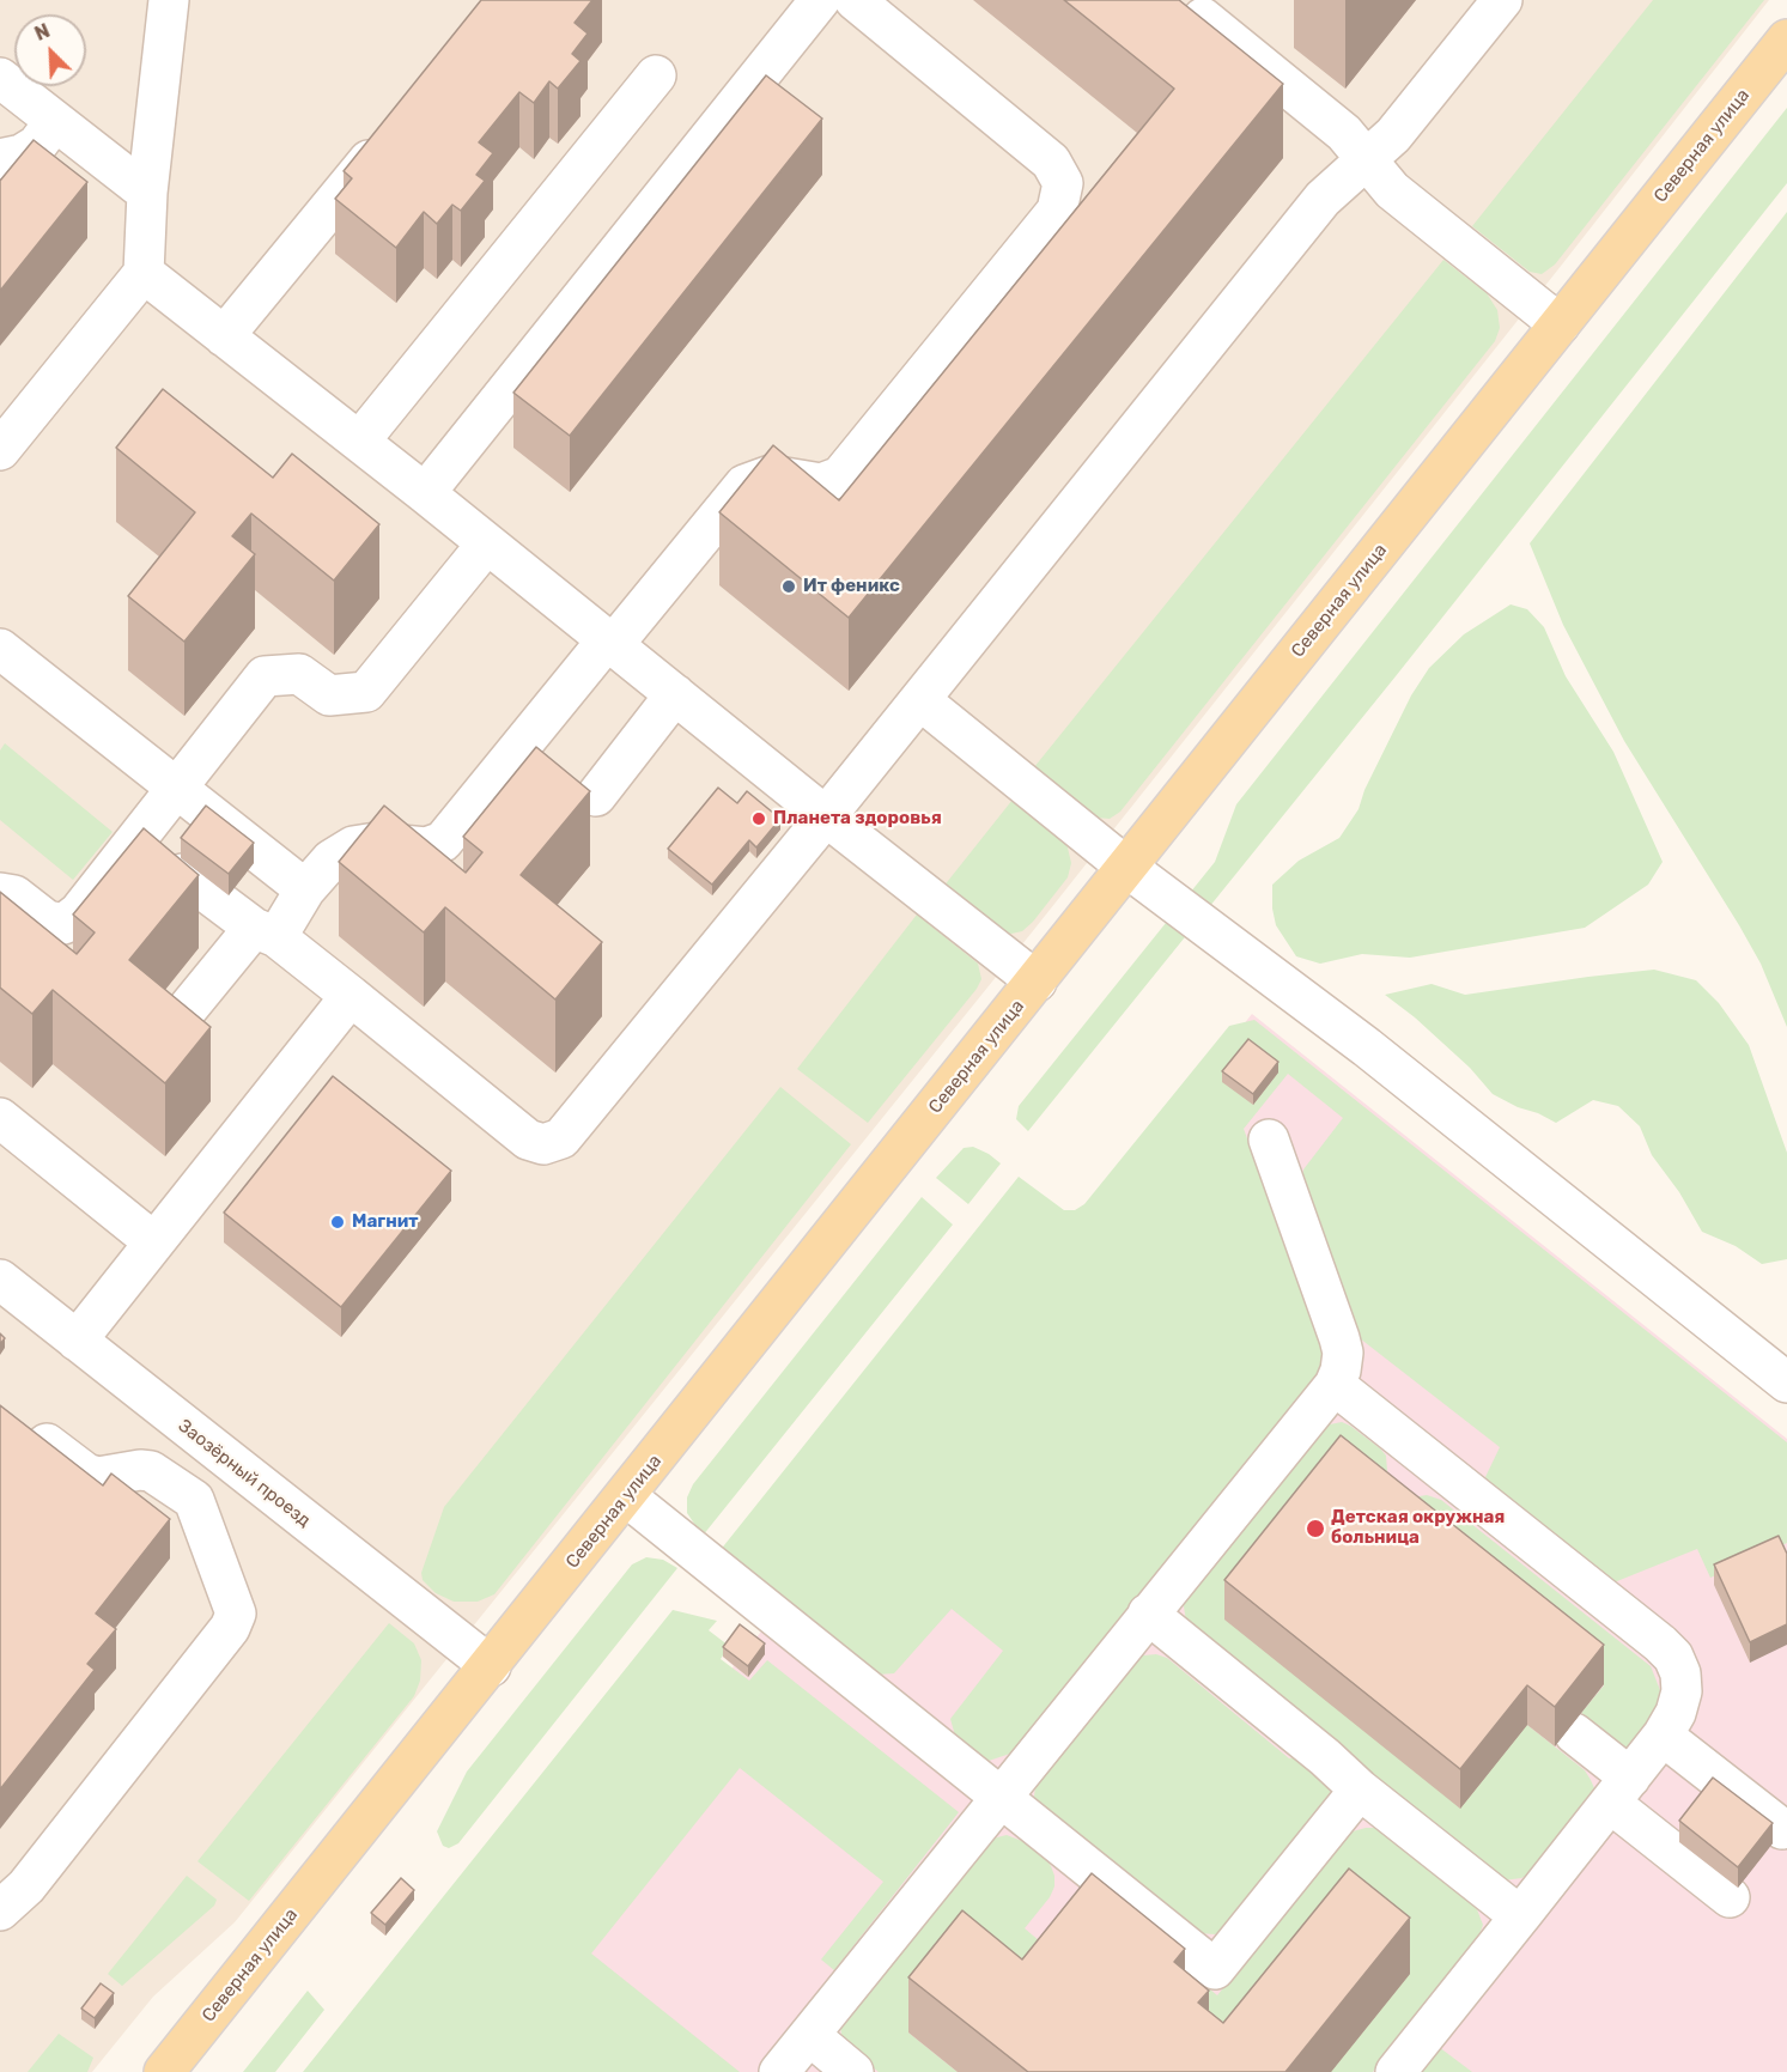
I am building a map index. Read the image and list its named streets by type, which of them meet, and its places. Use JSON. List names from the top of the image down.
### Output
{
  "streets": {
    "main road": ["Северная улица"],
    "street": ["Заозёрный проезд"]
  },
  "crossings": [
    ["Северная улица", "Заозёрный проезд"]
  ],
  "places": [
    "Ит феникс",
    "Планета здоровья",
    "Магнит",
    "Детская окружная больница"
  ],
  "north": "top left"
}
